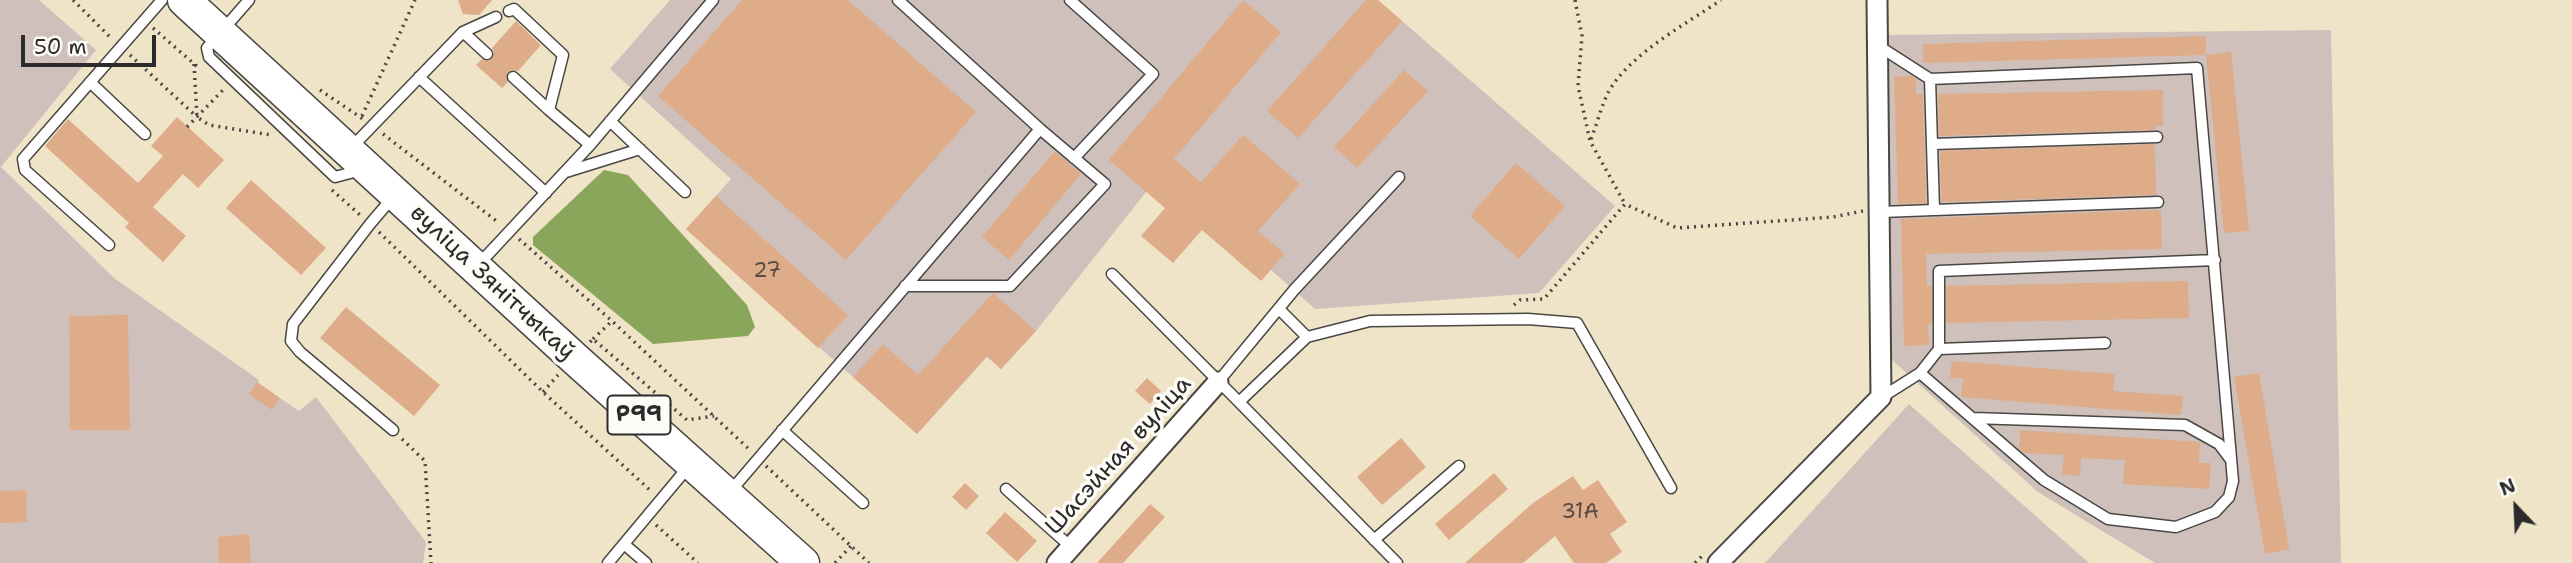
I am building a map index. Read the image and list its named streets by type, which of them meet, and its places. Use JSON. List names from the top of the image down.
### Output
{
  "streets": {
    "main road": ["вуліца Зянітчыкаў", "Р99"],
    "street": ["Шасэйная вуліца"]
  },
  "house_numbers": ["27", "31А"],
  "scale_bar": "50 m",
  "north": "top left"
}
